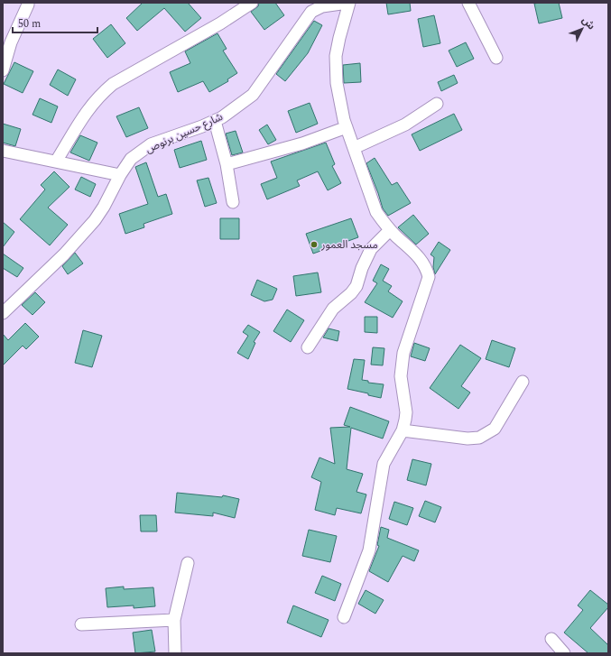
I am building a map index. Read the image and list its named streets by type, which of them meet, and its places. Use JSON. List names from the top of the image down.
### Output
{
  "streets": {
    "street": ["شارع حسين برنوص"]
  },
  "places": ["مسجد العمور"],
  "scale_bar": "50 m",
  "north": "top right"
}
